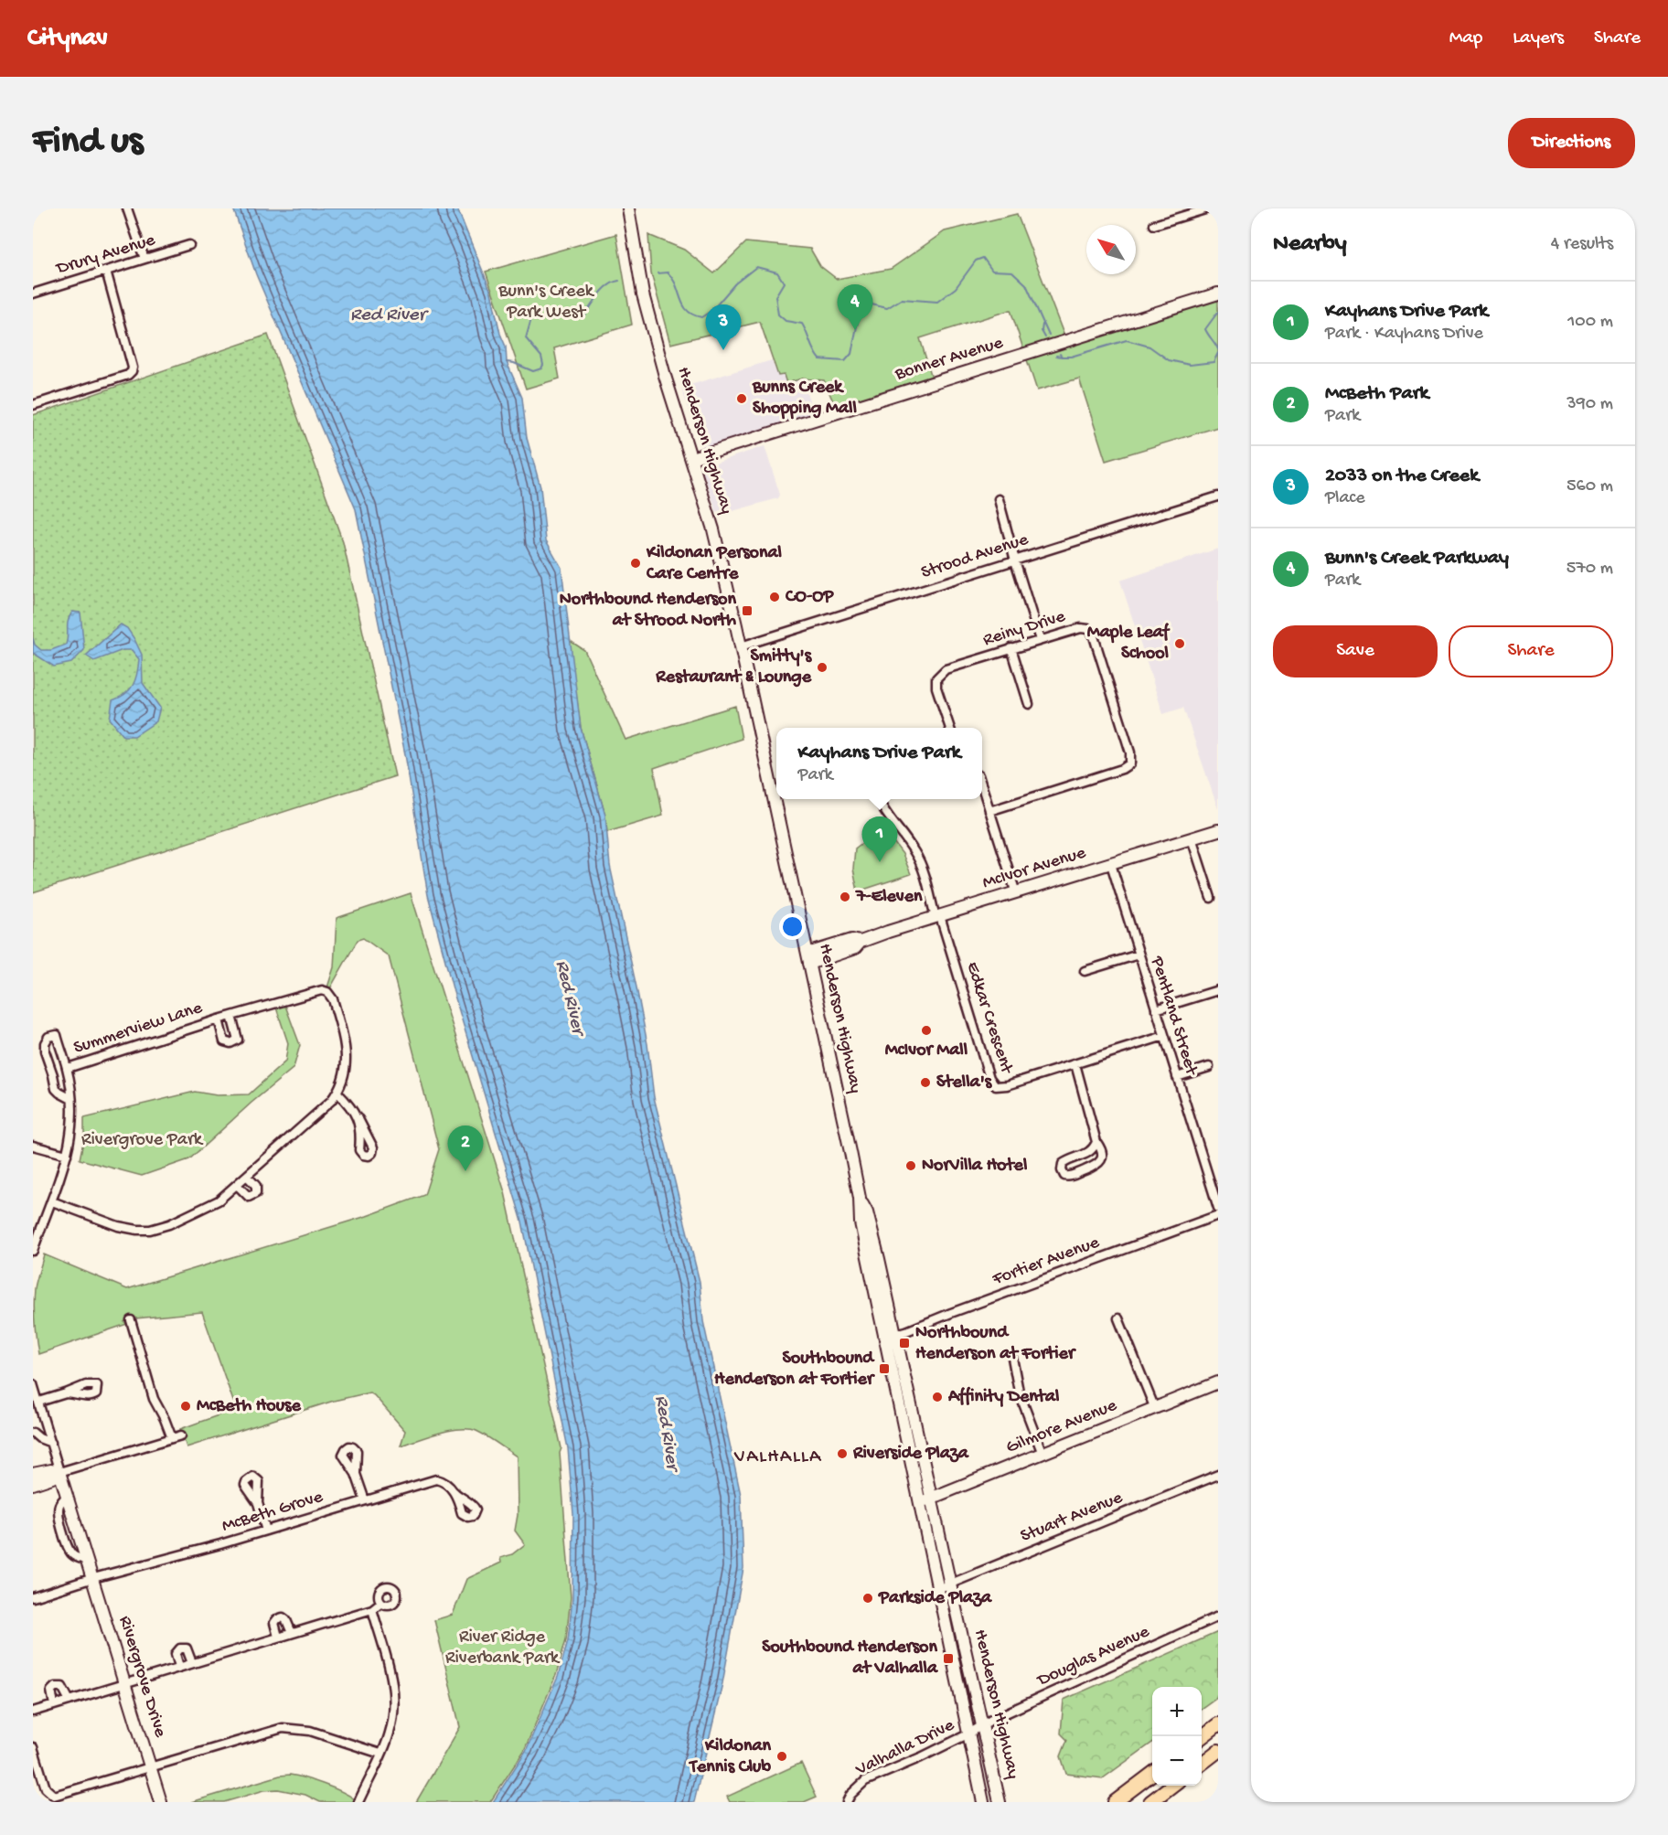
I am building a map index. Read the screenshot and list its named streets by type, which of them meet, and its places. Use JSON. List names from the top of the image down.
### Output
{
  "streets": {
    "main road": [
      "Bonner Avenue",
      "Henderson Highway",
      "McIvor Avenue",
      "Gilmore Avenue",
      "Rivergrove Drive"
    ],
    "street": [
      "Drury Avenue",
      "Strood Avenue",
      "Reiny Drive",
      "Pentland Street",
      "Edkar Crescent",
      "Summerview Lane",
      "Fortier Avenue",
      "McBeth Grove",
      "Stuart Avenue",
      "Douglas Avenue",
      "Valhalla Drive"
    ]
  },
  "crossings": [
    ["Bonner Avenue", "Henderson Highway"],
    ["Henderson Highway", "Strood Avenue"],
    ["Henderson Highway", "McIvor Avenue"],
    ["Henderson Highway", "Fortier Avenue"],
    ["Henderson Highway", "Gilmore Avenue"],
    ["Henderson Highway", "Stuart Avenue"],
    ["Henderson Highway", "Douglas Avenue"],
    ["Henderson Highway", "Valhalla Drive"],
    ["McIvor Avenue", "Pentland Street"],
    ["McIvor Avenue", "Edkar Crescent"],
    ["Pentland Street", "Edkar Crescent"],
    ["McBeth Grove", "Rivergrove Drive"],
    ["Douglas Avenue", "Valhalla Drive"]
  ],
  "districts": ["VALHALLA"],
  "water": ["Red River"],
  "parks": ["Bunn's Creek Park West", "Rivergrove Park", "River Ridge Riverbank Park"],
  "places": {
    "other": [
      "Bunns Creek Shopping Mall",
      "Kildonan Personal Care Centre",
      "CO-OP",
      "Maple Leaf School",
      "Smitty's Restaurant & Lounge",
      "7-Eleven",
      "McIvor Mall",
      "Stella's",
      "NorVilla Hotel",
      "Affinity Dental",
      "McBeth House",
      "Riverside Plaza",
      "Parkside Plaza",
      "Kildonan Tennis Club"
    ],
    "transit": [
      "Northbound Henderson at Strood North",
      "Northbound Henderson at Fortier",
      "Southbound Henderson at Fortier",
      "Southbound Henderson at Valhalla"
    ]
  },
  "north": "top left",
  "page": {
    "header": "Citynav",
    "nav": ["Map", "Layers", "Share"],
    "buttons": [
      "Directions",
      ["Save", "Share"]
    ],
    "title": "Find us",
    "heading": ["Nearby", "4 results"],
    "list": [
      {
        "mark": "1",
        "name": "Kayhans Drive Park",
        "note": "Park · Kayhans Drive",
        "value": "100 m"
      },
      {
        "mark": "2",
        "name": "McBeth Park",
        "note": "Park",
        "value": "390 m"
      },
      {
        "mark": "3",
        "name": "2033 on the Creek",
        "note": "Place",
        "value": "560 m"
      },
      {
        "mark": "4",
        "name": "Bunn's Creek Parkway",
        "note": "Park",
        "value": "570 m"
      }
    ],
    "pins": [
      "4",
      "3",
      "1",
      "2"
    ],
    "popup": ["Kayhans Drive Park", "Park"],
    "map_buttons": ["+", "−"]
  }
}
